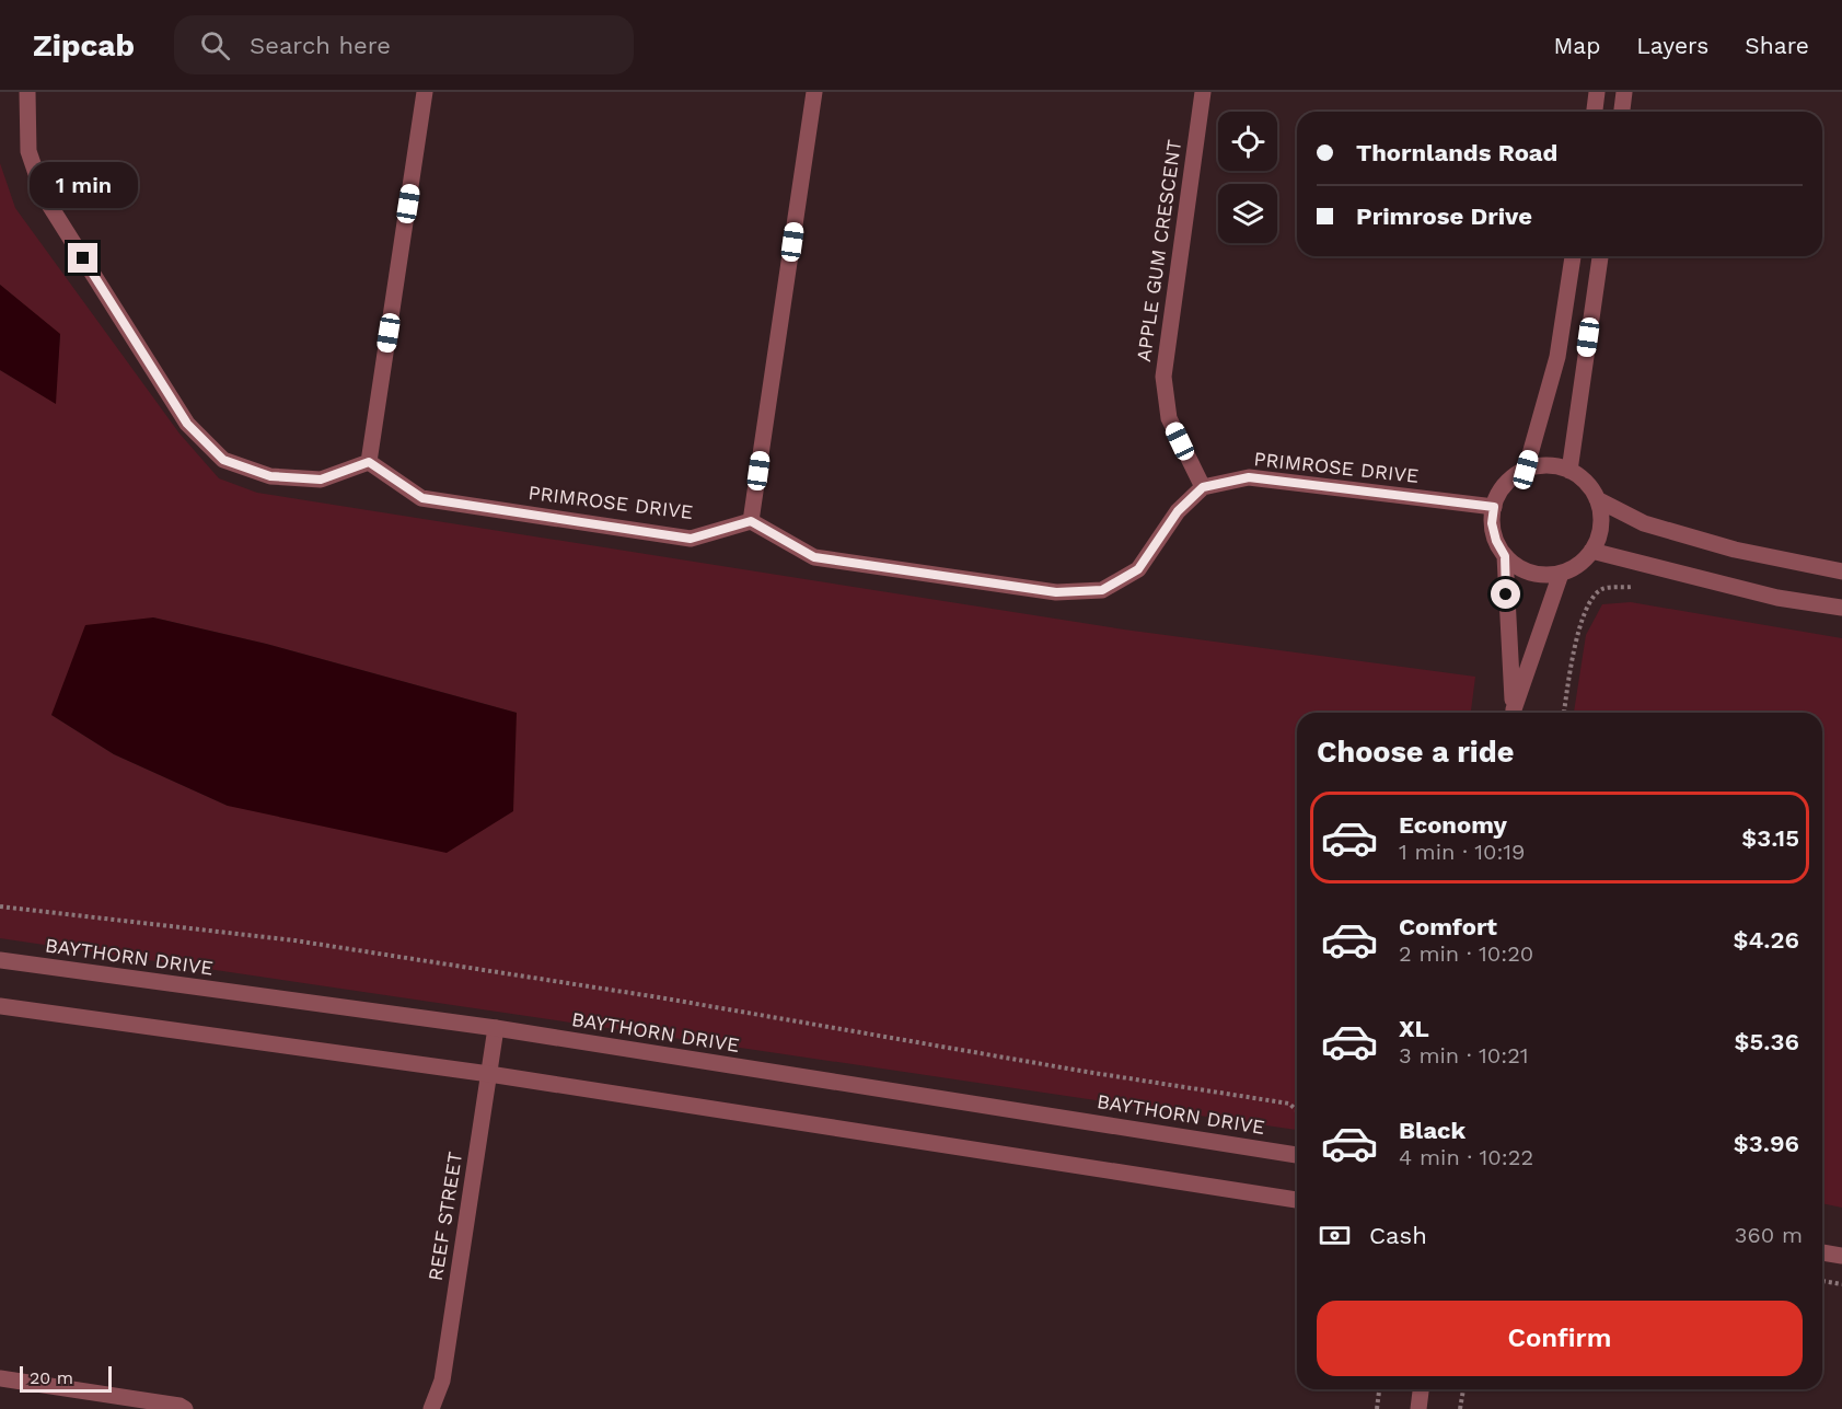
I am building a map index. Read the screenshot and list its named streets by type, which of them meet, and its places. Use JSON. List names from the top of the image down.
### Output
{
  "streets": {
    "street": [
      "APPLE GUM CRESCENT",
      "PRIMROSE DRIVE",
      "BAYTHORN DRIVE",
      "REEF STREET"
    ]
  },
  "crossings": [
    ["APPLE GUM CRESCENT", "PRIMROSE DRIVE"],
    ["BAYTHORN DRIVE", "REEF STREET"]
  ],
  "scale_bar": "20 m",
  "page": {
    "header": "Zipcab",
    "search": "Search here",
    "nav": ["Map", "Layers", "Share"],
    "banner": ["Thornlands Road", "Primrose Drive"],
    "bubble": "1 min",
    "heading": "Choose a ride",
    "list": [
      {
        "name": "Economy",
        "note": "1 min · 10:19",
        "value": "$3.15"
      },
      {
        "name": "Comfort",
        "note": "2 min · 10:20",
        "value": "$4.26"
      },
      {
        "name": "XL",
        "note": "3 min · 10:21",
        "value": "$5.36"
      },
      {
        "name": "Black",
        "note": "4 min · 10:22",
        "value": "$3.96"
      }
    ],
    "pay": ["Cash", "360 m"],
    "buttons": "Confirm",
    "scale": "20 m"
  }
}
